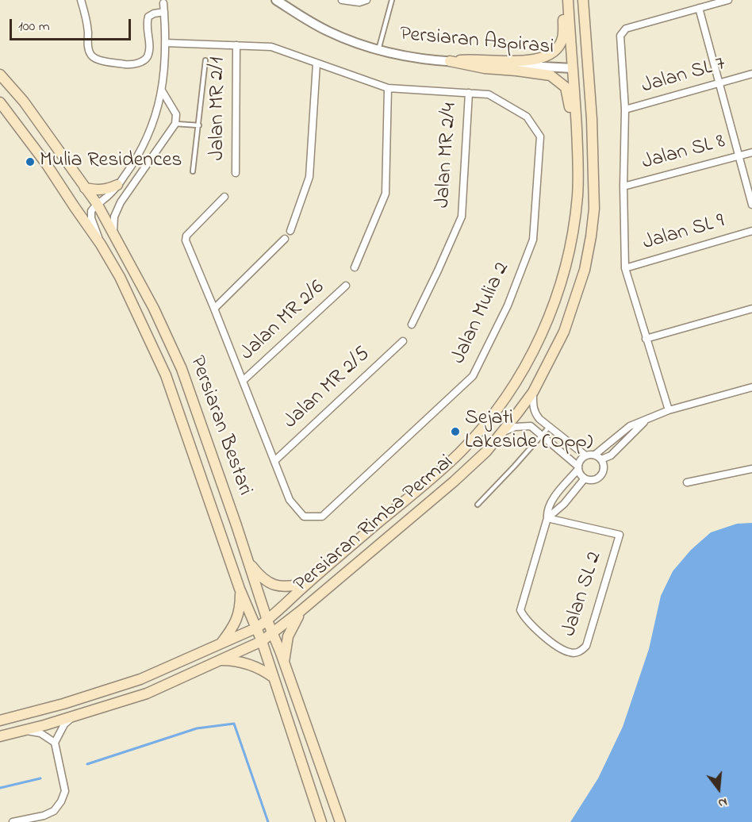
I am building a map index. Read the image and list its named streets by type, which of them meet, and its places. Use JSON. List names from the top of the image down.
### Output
{
  "streets": {
    "main road": ["Persiaran Bestari", "Persiaran Rimba Permai"],
    "street": [
      "Persiaran Aspirasi",
      "Jalan SL 7",
      "Jalan MR 2/1",
      "Jalan SL 8",
      "Jalan MR 2/4",
      "Jalan SL 9",
      "Jalan Mulia 2",
      "Jalan MR 2/6",
      "Jalan MR 2/5",
      "Jalan SL 2"
    ]
  },
  "crossings": [
    ["Persiaran Aspirasi", "Persiaran Rimba Permai"],
    ["Jalan MR 2/1", "Jalan Mulia 2"],
    ["Jalan MR 2/4", "Jalan Mulia 2"],
    ["Jalan Mulia 2", "Jalan MR 2/6"],
    ["Jalan Mulia 2", "Jalan MR 2/5"],
    ["Persiaran Bestari", "Persiaran Rimba Permai"]
  ],
  "places": ["Mulia Residences", "Sejati Lakeside (Opp)"],
  "scale_bar": "100 m",
  "north": "bottom"
}
